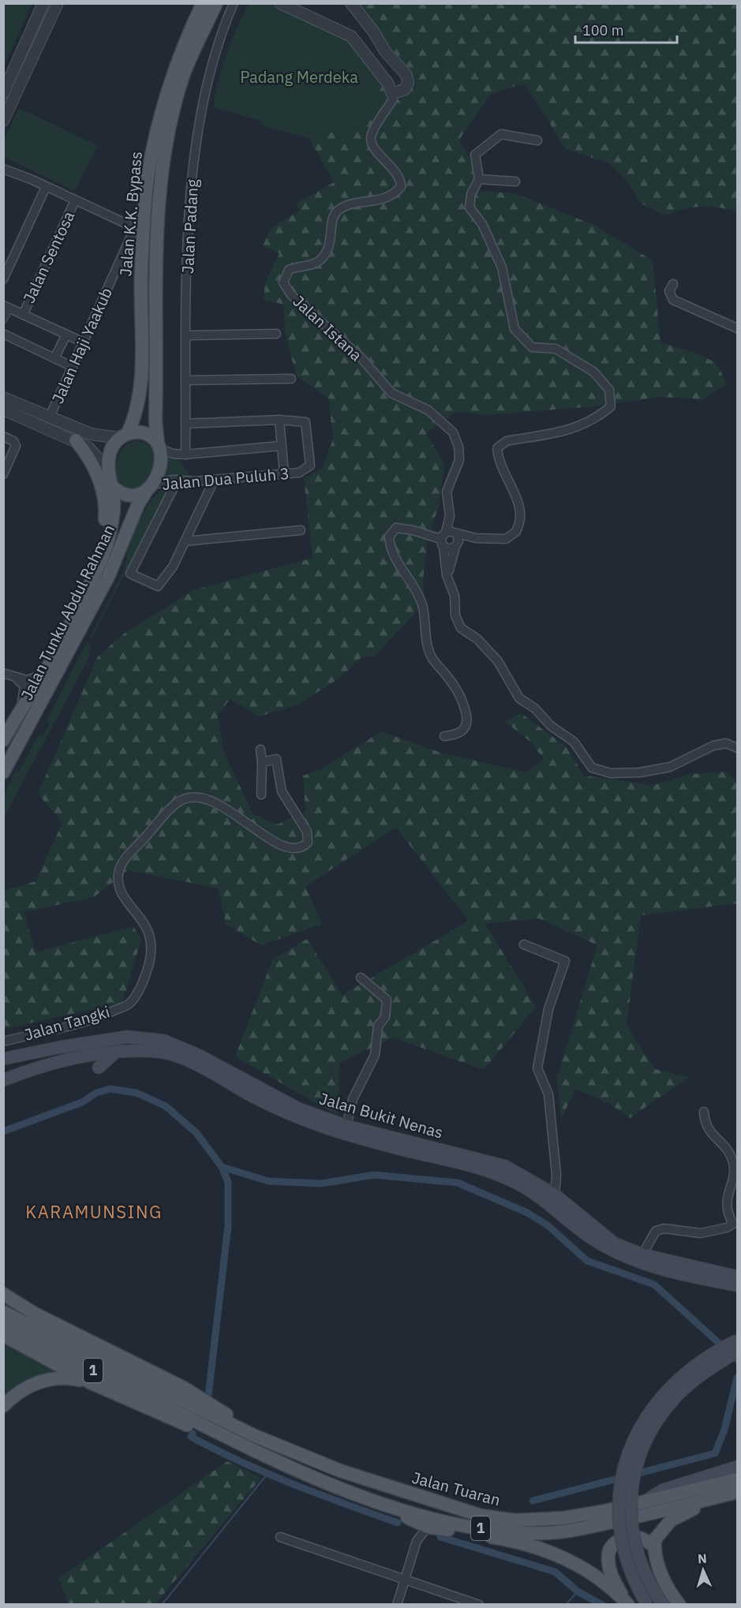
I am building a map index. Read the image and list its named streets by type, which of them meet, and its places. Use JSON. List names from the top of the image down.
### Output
{
  "streets": {
    "main road": [
      "Jalan K.K. Bypass",
      "Jalan Tunku Abdul Rahman",
      "Jalan Bukit Nenas",
      "1",
      "Jalan Tuaran"
    ],
    "street": [
      "Jalan Padang",
      "Jalan Sentosa",
      "Jalan Istana",
      "Jalan Haji Yaakub",
      "Jalan Dua Puluh 3",
      "Jalan Tangki"
    ]
  },
  "crossings": [
    ["Jalan K.K. Bypass", "Jalan Dua Puluh 3"],
    ["Jalan K.K. Bypass", "Jalan Tunku Abdul Rahman"],
    ["Jalan Sentosa", "Jalan Haji Yaakub"],
    ["Jalan Dua Puluh 3", "Jalan Tunku Abdul Rahman"]
  ],
  "districts": ["KARAMUNSING"],
  "parks": ["Padang Merdeka"],
  "scale_bar": "100 m",
  "north": "top"
}
